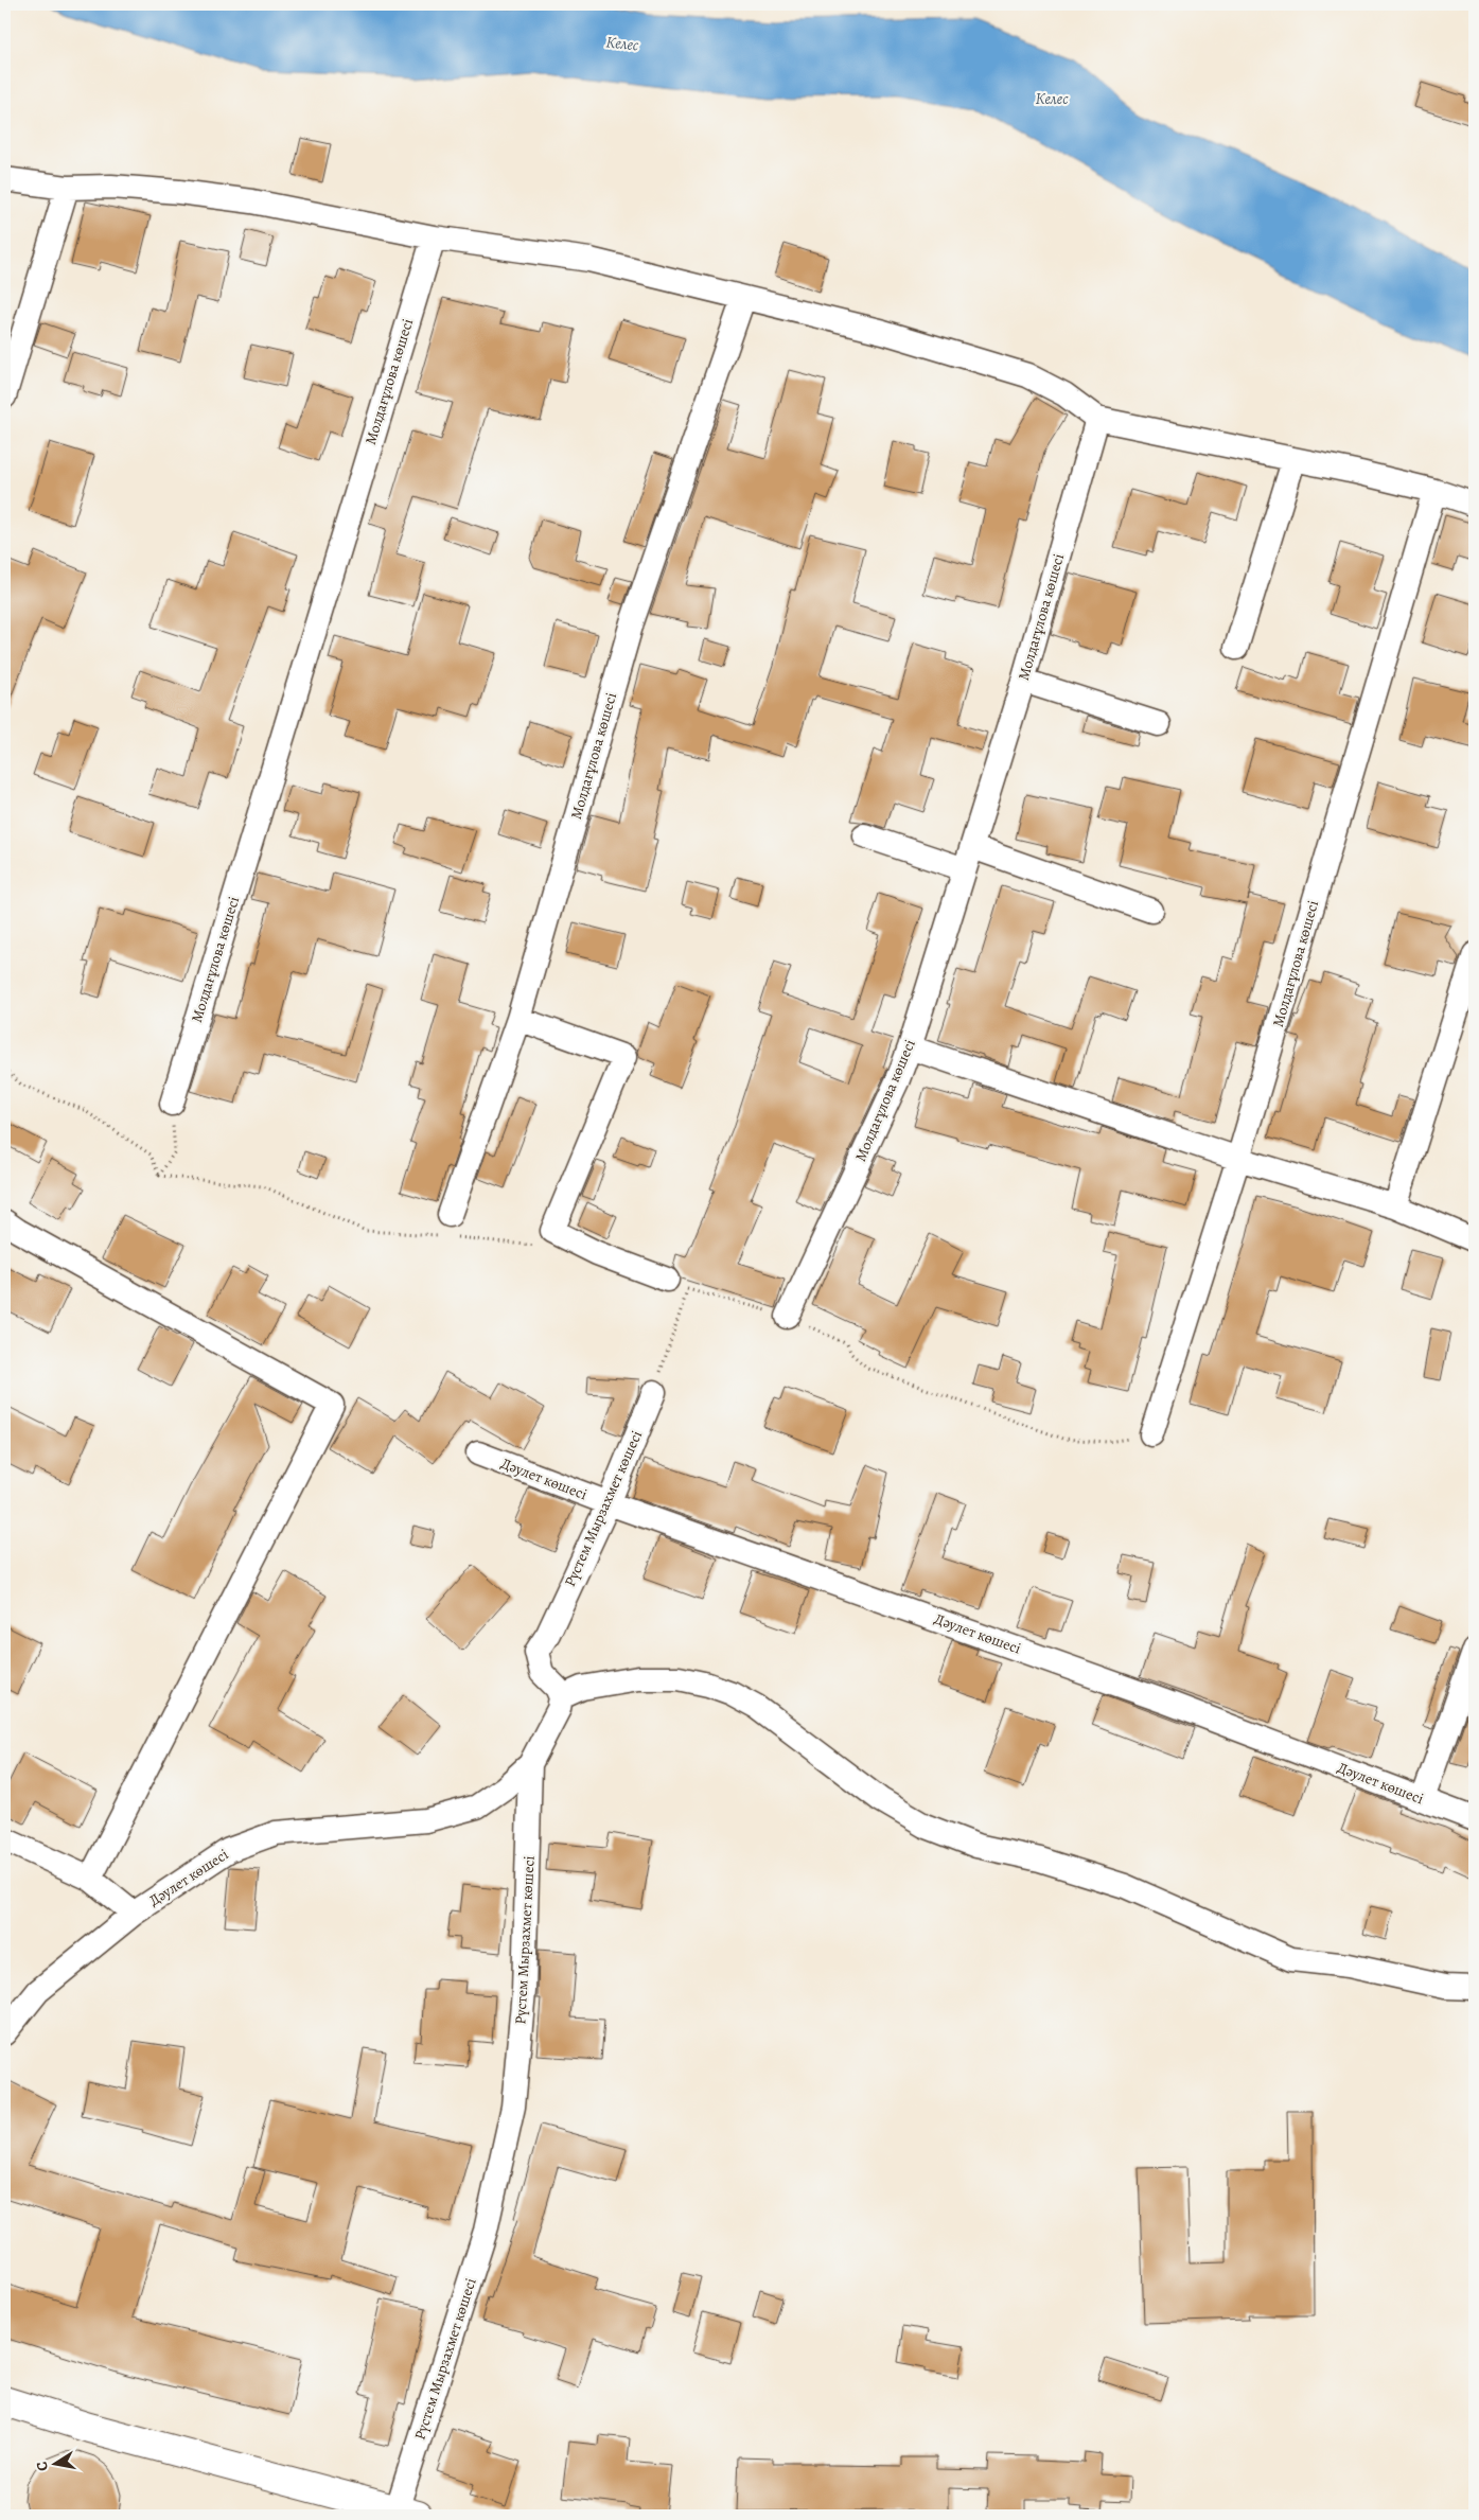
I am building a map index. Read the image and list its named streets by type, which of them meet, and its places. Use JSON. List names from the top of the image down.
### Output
{
  "streets": {
    "street": ["Молдағұлова көшесі", "Дәулет көшесі", "Рүстем Мырзахмет көшесі"]
  },
  "crossings": [
    ["Дәулет көшесі", "Рүстем Мырзахмет көшесі"]
  ],
  "water": ["Келес"],
  "north": "left"
}
